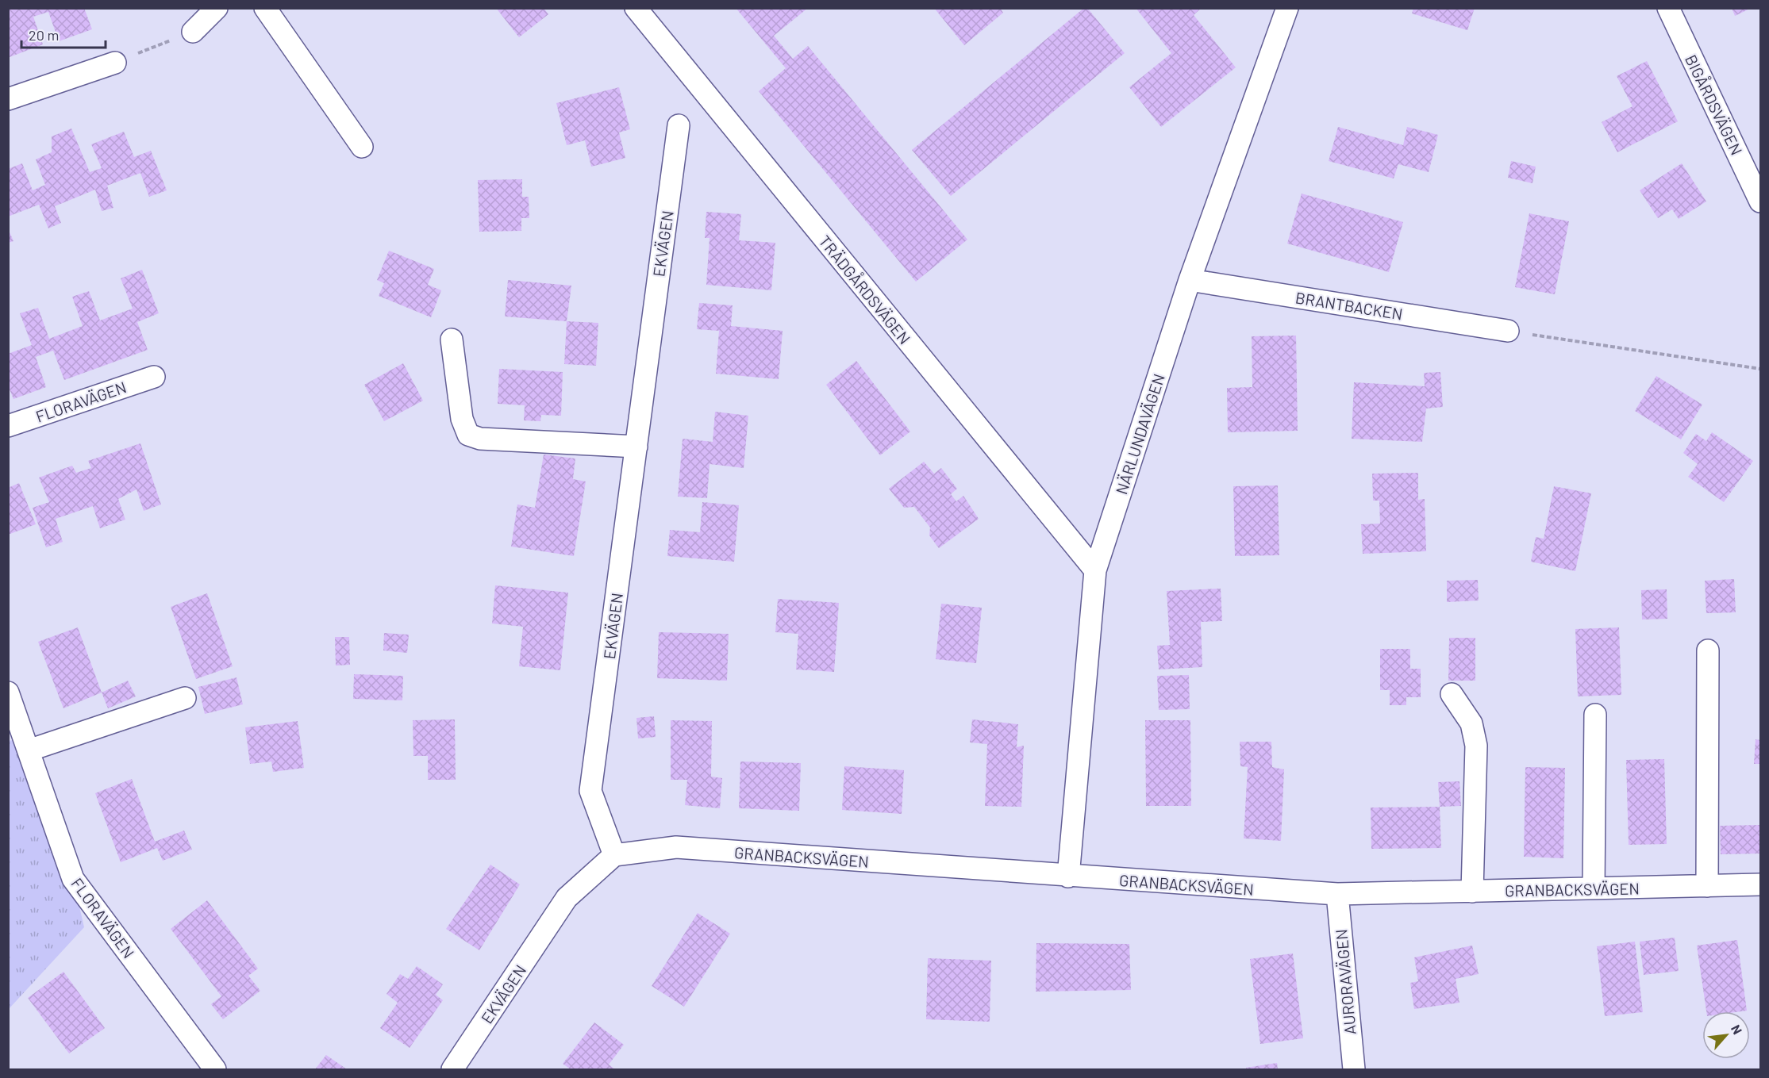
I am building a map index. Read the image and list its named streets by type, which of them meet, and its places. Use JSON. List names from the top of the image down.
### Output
{
  "streets": {
    "street": [
      "BIGÅRDSVÄGEN",
      "EKVÄGEN",
      "TRÄDGÅRDSVÄGEN",
      "BRANTBACKEN",
      "FLORAVÄGEN",
      "NÄRLUNDAVÄGEN",
      "GRANBACKSVÄGEN",
      "AURORAVÄGEN"
    ]
  },
  "crossings": [
    ["EKVÄGEN", "GRANBACKSVÄGEN"],
    ["TRÄDGÅRDSVÄGEN", "NÄRLUNDAVÄGEN"],
    ["BRANTBACKEN", "NÄRLUNDAVÄGEN"],
    ["NÄRLUNDAVÄGEN", "GRANBACKSVÄGEN"],
    ["GRANBACKSVÄGEN", "AURORAVÄGEN"]
  ],
  "scale_bar": "20 m",
  "north": "top right"
}
